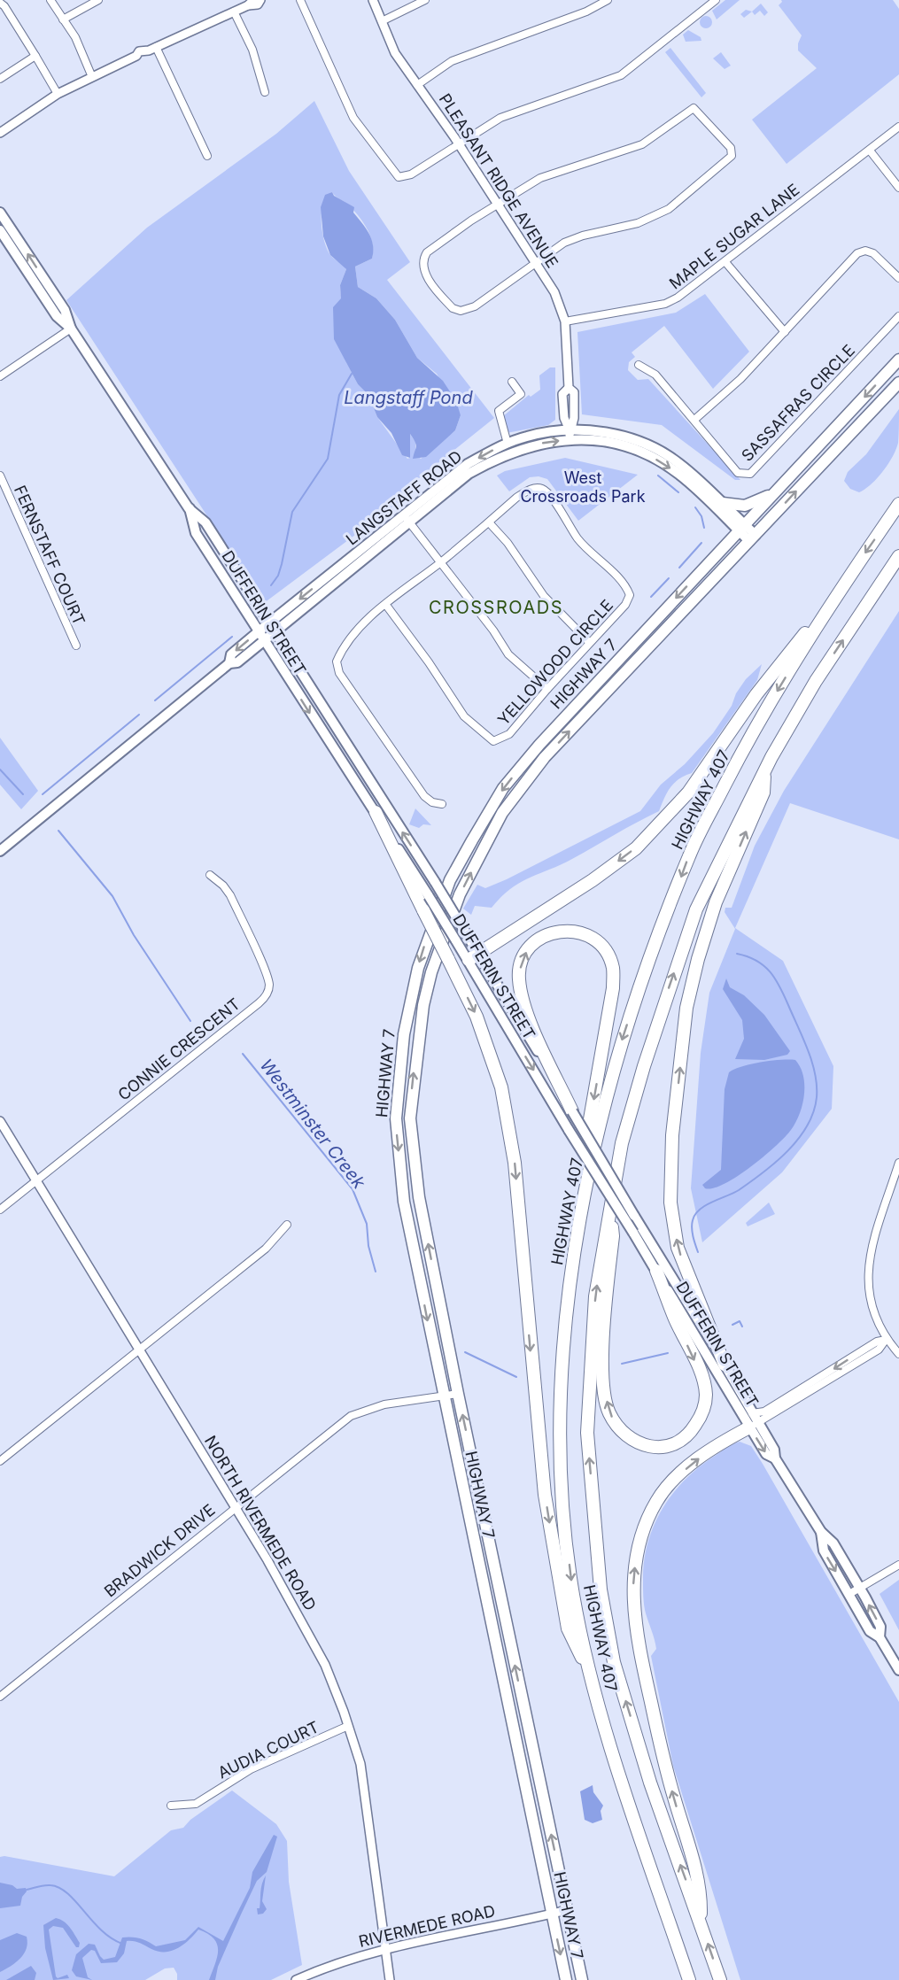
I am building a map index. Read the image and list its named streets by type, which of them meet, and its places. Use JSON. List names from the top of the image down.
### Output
{
  "streets": {
    "highway": ["HIGHWAY 407"],
    "main road": ["LANGSTAFF ROAD", "DUFFERIN STREET", "HIGHWAY 7"],
    "street": [
      "PLEASANT RIDGE AVENUE",
      "MAPLE SUGAR LANE",
      "SASSAFRAS CIRCLE",
      "FERNSTAFF COURT",
      "YELLOWOOD CIRCLE",
      "CONNIE CRESCENT",
      "NORTH RIVERMEDE ROAD",
      "BRADWICK DRIVE",
      "AUDIA COURT",
      "RIVERMEDE ROAD"
    ]
  },
  "crossings": [
    ["PLEASANT RIDGE AVENUE", "MAPLE SUGAR LANE"],
    ["PLEASANT RIDGE AVENUE", "LANGSTAFF ROAD"],
    ["LANGSTAFF ROAD", "DUFFERIN STREET"],
    ["LANGSTAFF ROAD", "HIGHWAY 7"],
    ["HIGHWAY 7", "BRADWICK DRIVE"],
    ["HIGHWAY 7", "RIVERMEDE ROAD"],
    ["CONNIE CRESCENT", "NORTH RIVERMEDE ROAD"],
    ["NORTH RIVERMEDE ROAD", "BRADWICK DRIVE"],
    ["NORTH RIVERMEDE ROAD", "AUDIA COURT"],
    ["NORTH RIVERMEDE ROAD", "RIVERMEDE ROAD"]
  ],
  "districts": ["CROSSROADS"],
  "water": ["Langstaff Pond", "Westminster Creek"],
  "parks": ["West Crossroads Park"]
}
